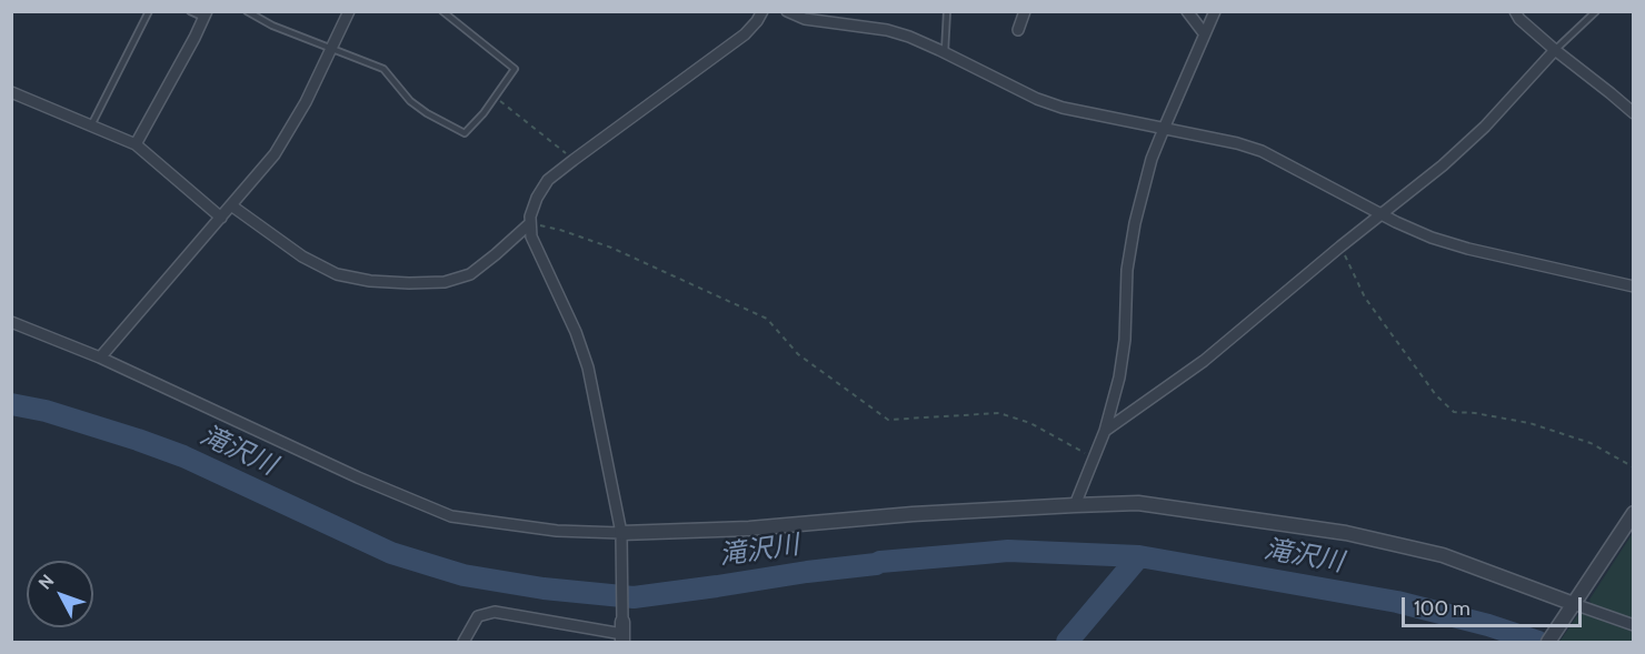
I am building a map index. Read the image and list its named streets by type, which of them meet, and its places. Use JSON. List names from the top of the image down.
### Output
{
  "water": ["滝沢川"],
  "scale_bar": "100 m",
  "north": "top left"
}
